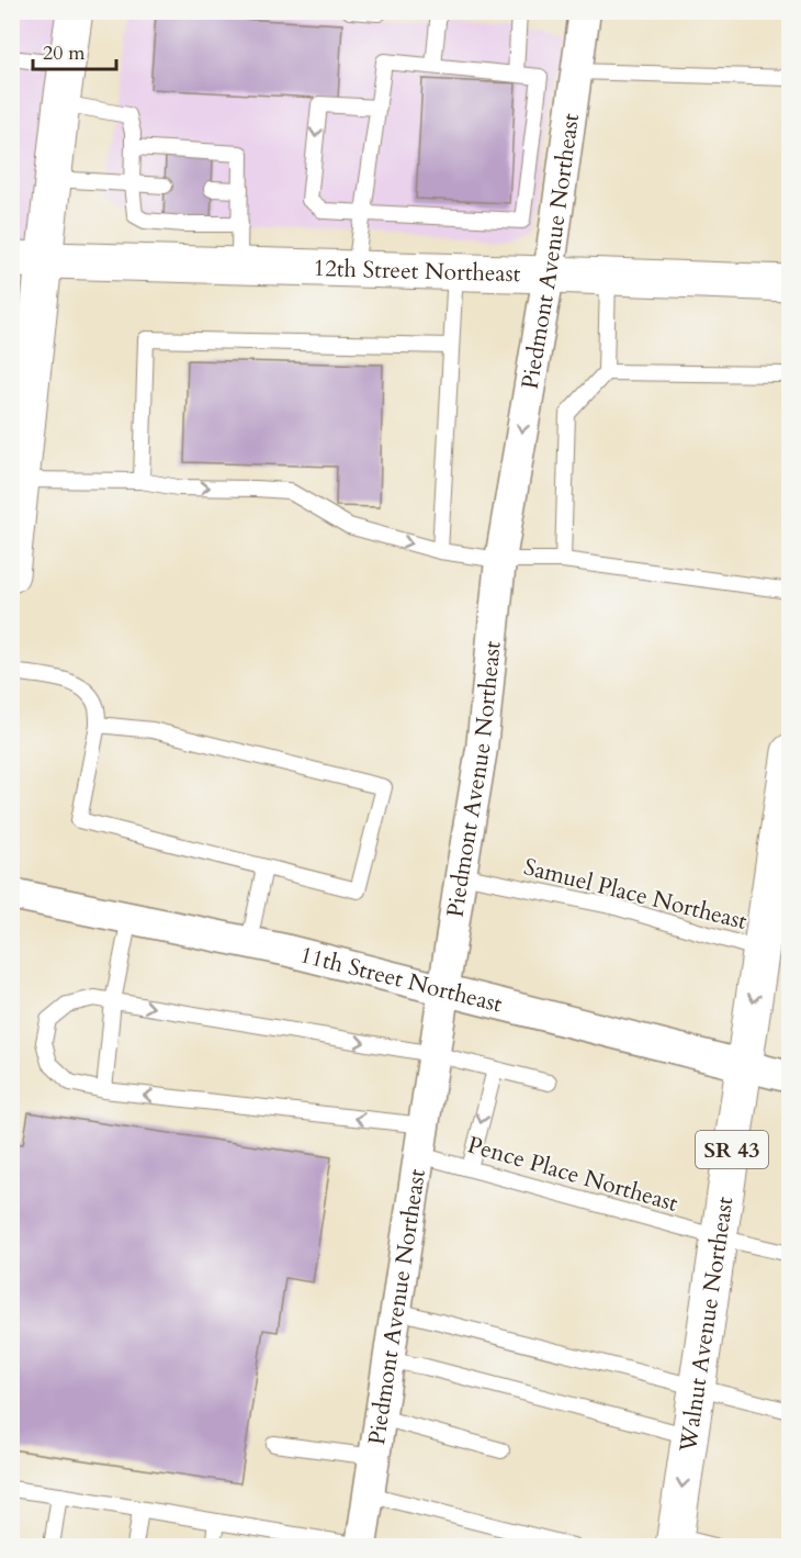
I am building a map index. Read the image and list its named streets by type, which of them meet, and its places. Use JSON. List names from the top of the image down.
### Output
{
  "streets": {
    "main road": ["12th Street Northeast", "SR 43", "Walnut Avenue Northeast"],
    "street": ["Piedmont Avenue Northeast", "11th Street Northeast"],
    "lane": ["Samuel Place Northeast", "Pence Place Northeast"]
  },
  "crossings": [
    ["Piedmont Avenue Northeast", "12th Street Northeast"],
    ["Piedmont Avenue Northeast", "Samuel Place Northeast"],
    ["Piedmont Avenue Northeast", "11th Street Northeast"],
    ["Piedmont Avenue Northeast", "Pence Place Northeast"],
    ["Samuel Place Northeast", "Walnut Avenue Northeast"],
    ["11th Street Northeast", "Walnut Avenue Northeast"],
    ["Pence Place Northeast", "Walnut Avenue Northeast"]
  ],
  "scale_bar": "20 m"
}
